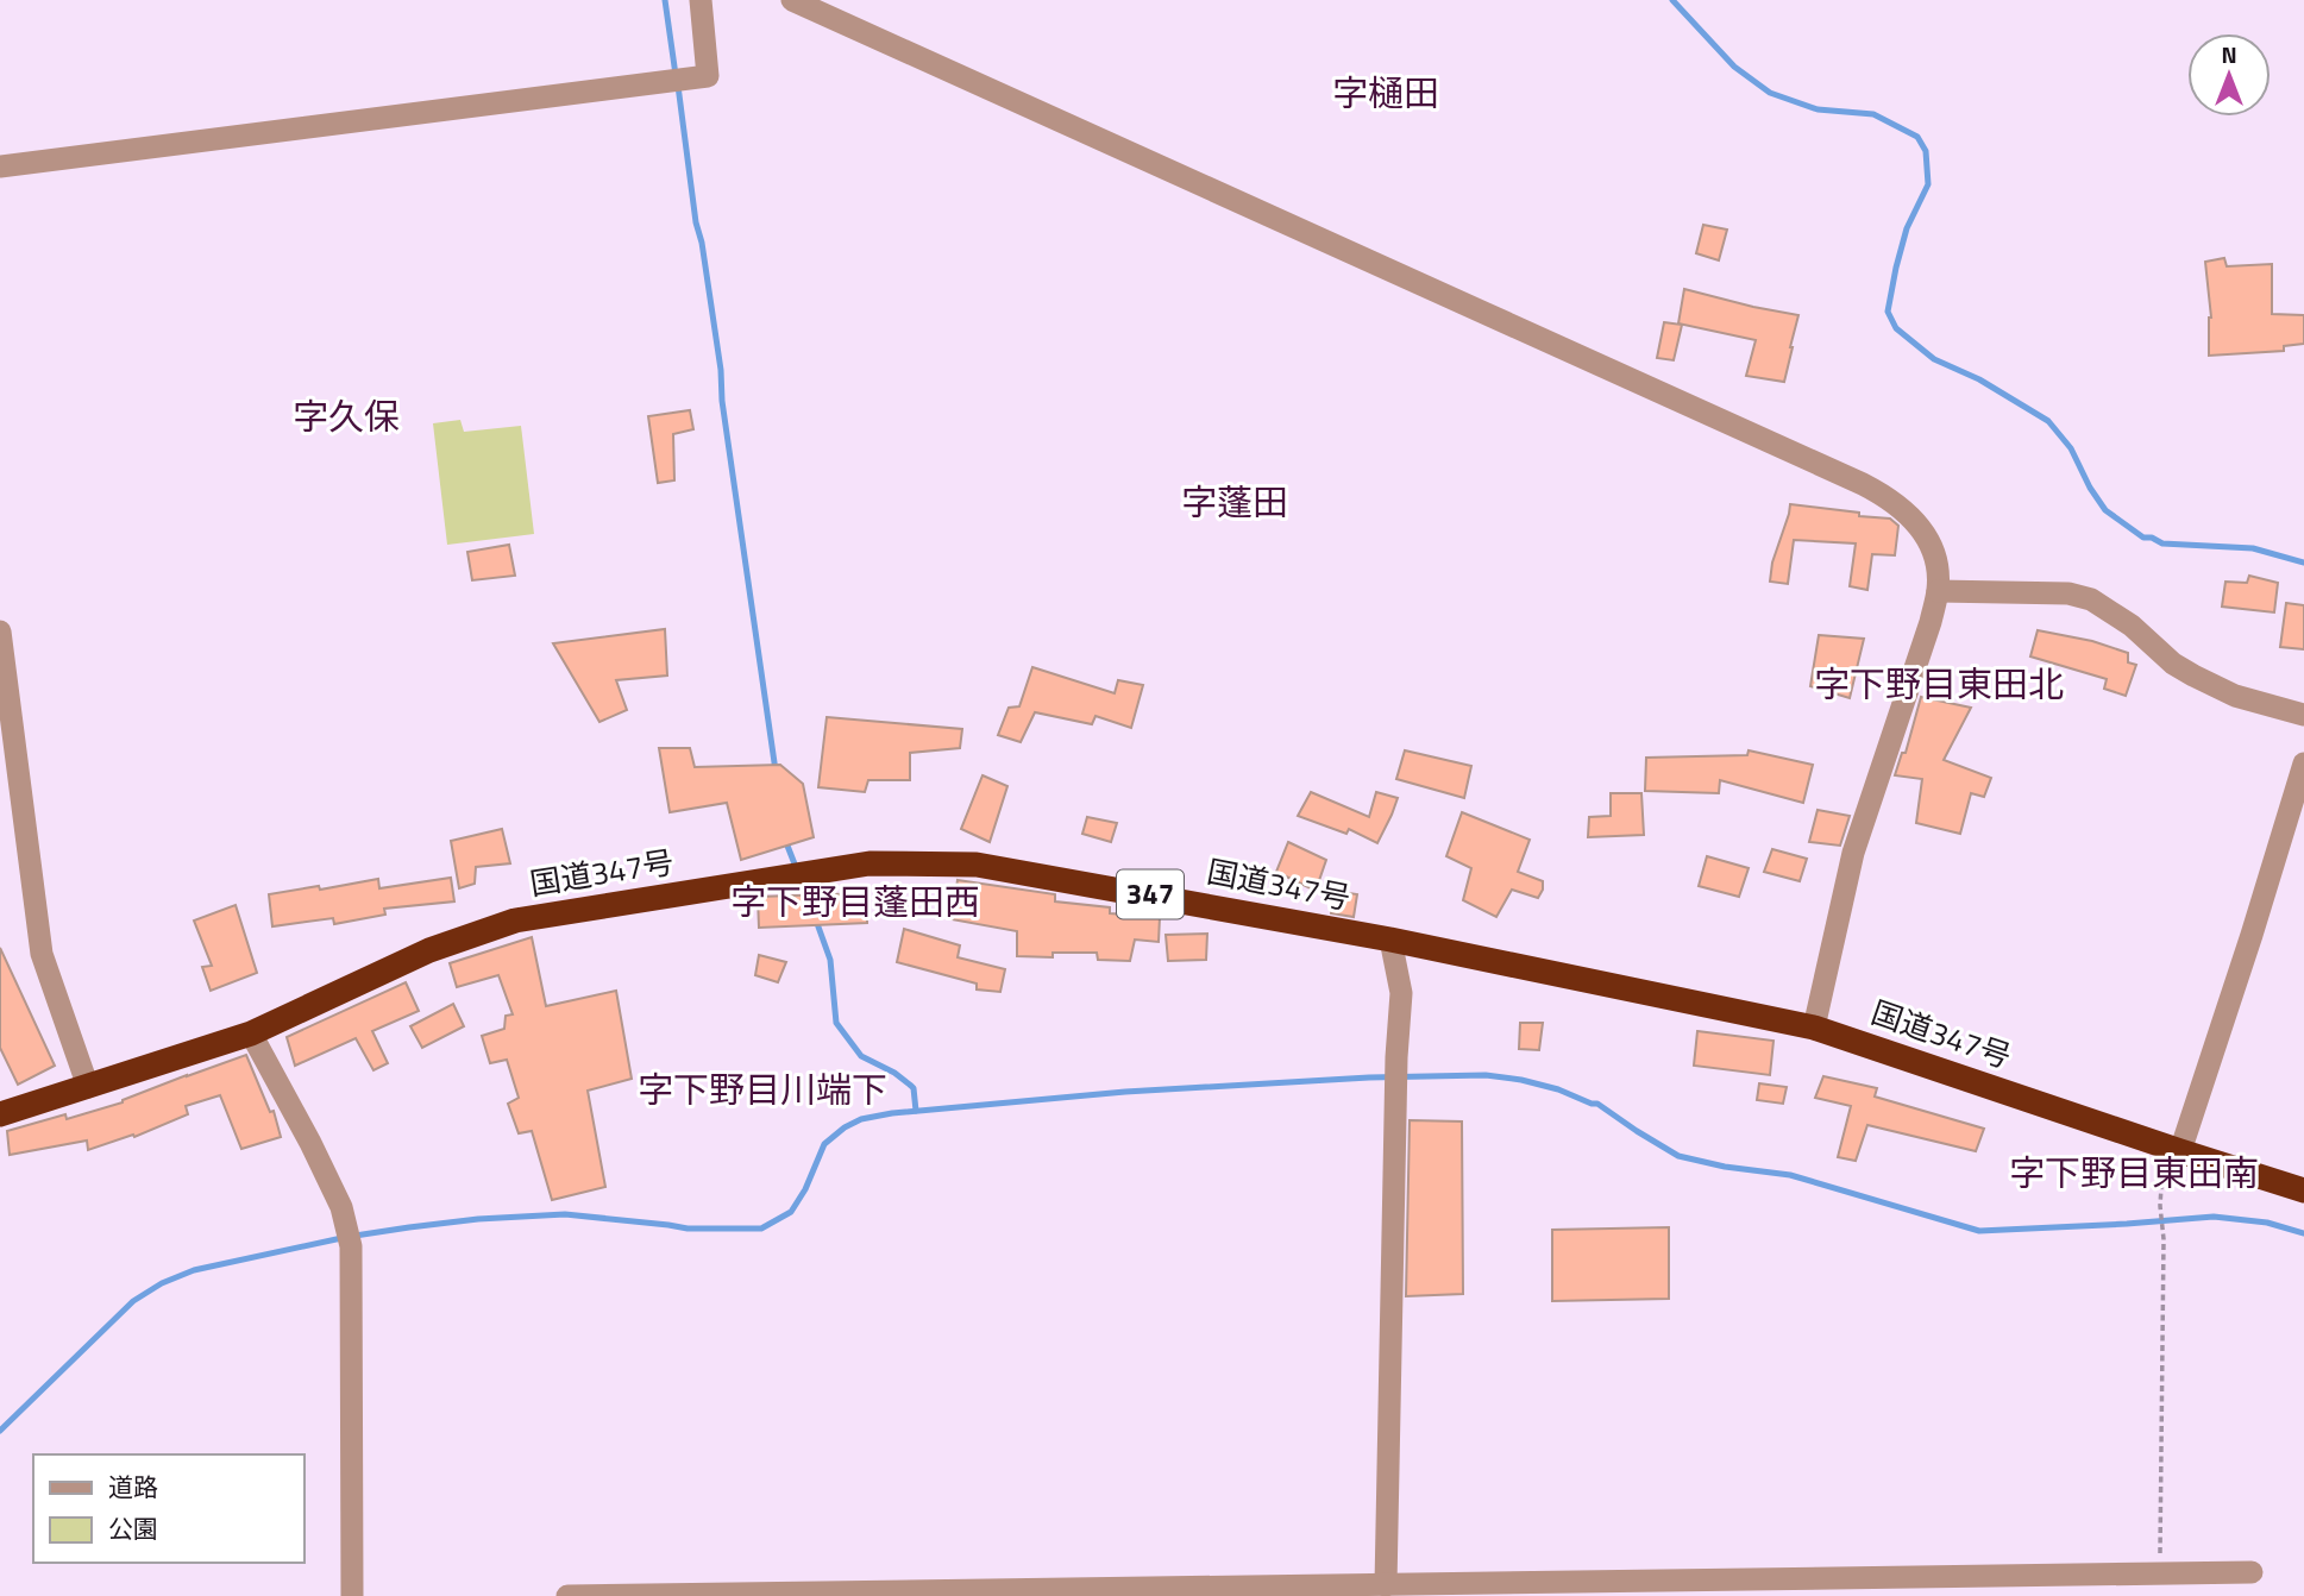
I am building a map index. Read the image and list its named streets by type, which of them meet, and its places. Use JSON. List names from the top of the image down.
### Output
{
  "streets": {
    "highway": ["国道347号", "347"]
  },
  "districts": [
    "字樋田",
    "字久保",
    "字蓬田",
    "字下野目東田北",
    "字下野目蓬田西",
    "字下野目川端下",
    "字下野目東田南"
  ],
  "legend": ["道路", "公園"],
  "north": "top"
}
